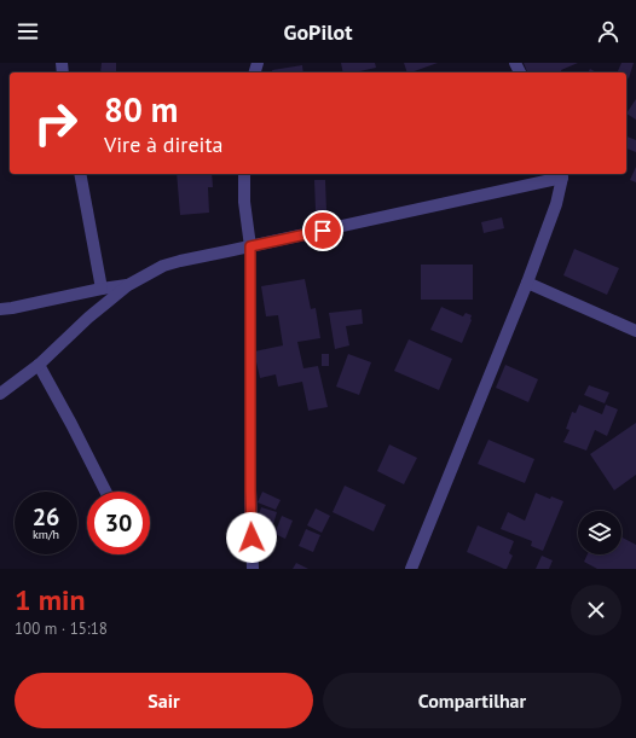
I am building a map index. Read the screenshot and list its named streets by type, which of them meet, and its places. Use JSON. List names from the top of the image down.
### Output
{
  "page": {
    "header": "GoPilot",
    "turn": ["80 m", "Vire à direita"],
    "speed": "26 km/h",
    "limit": "30",
    "heading": ["1 min", "100 m · 15:18"],
    "buttons": ["Sair", "Compartilhar"]
  }
}
